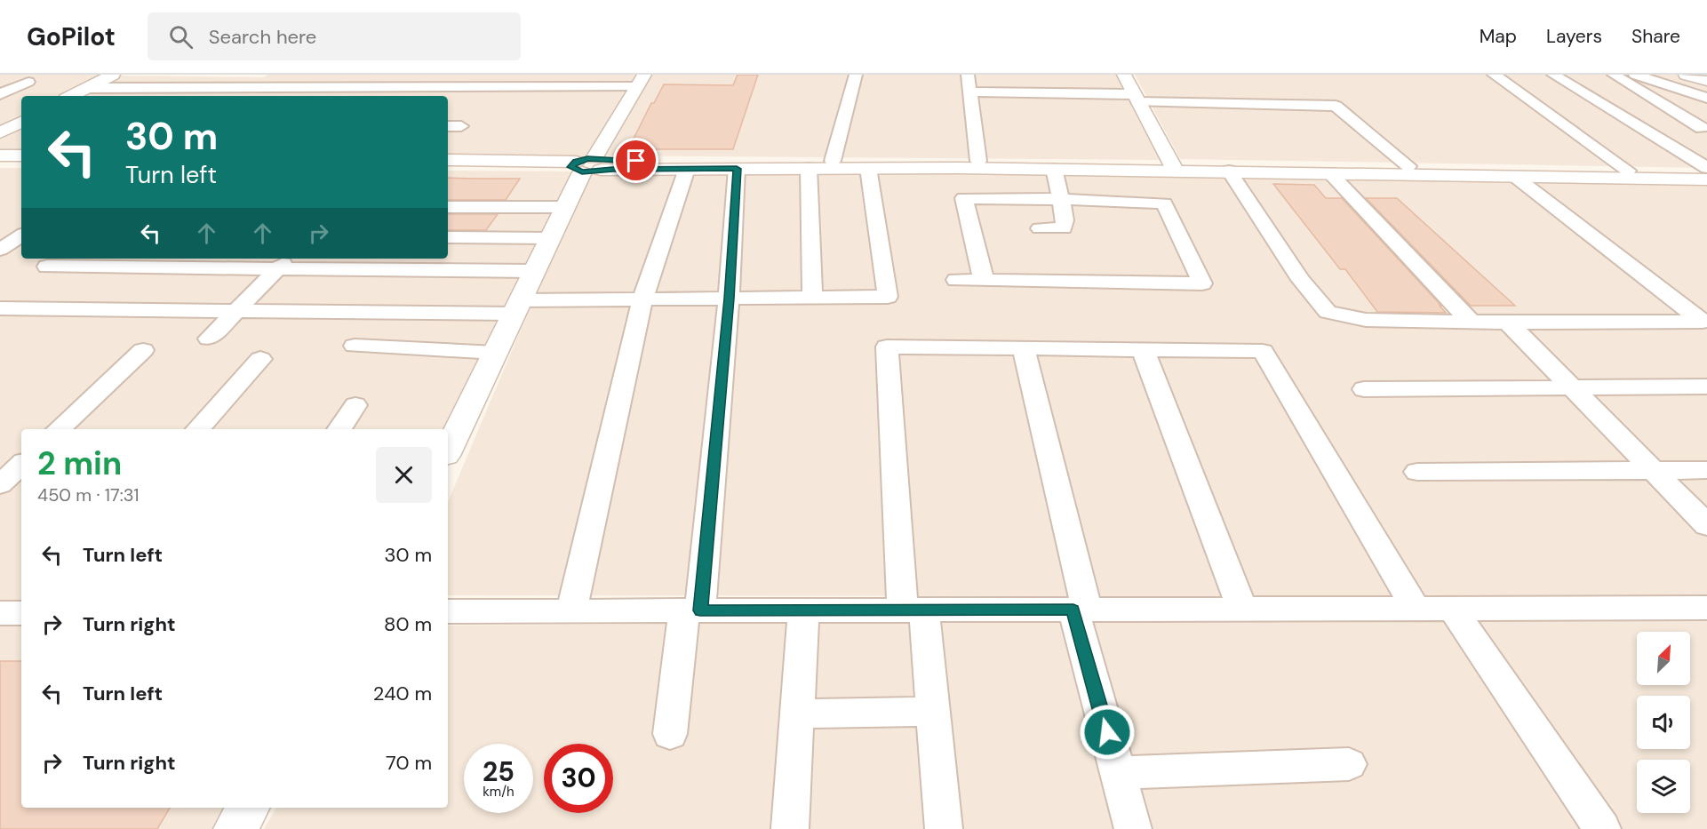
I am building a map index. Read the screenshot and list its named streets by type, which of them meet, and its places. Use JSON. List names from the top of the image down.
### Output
{
  "north": "top right",
  "page": {
    "header": "GoPilot",
    "search": "Search here",
    "nav": ["Map", "Layers", "Share"],
    "turn": ["30 m", "Turn left"],
    "heading": ["2 min", "450 m · 17:31"],
    "list": [
      {
        "name": "Turn left",
        "value": "30 m"
      },
      {
        "name": "Turn right",
        "value": "80 m"
      },
      {
        "name": "Turn left",
        "value": "240 m"
      },
      {
        "name": "Turn right",
        "value": "70 m"
      }
    ],
    "speed": "25 km/h",
    "limit": "30"
  }
}
